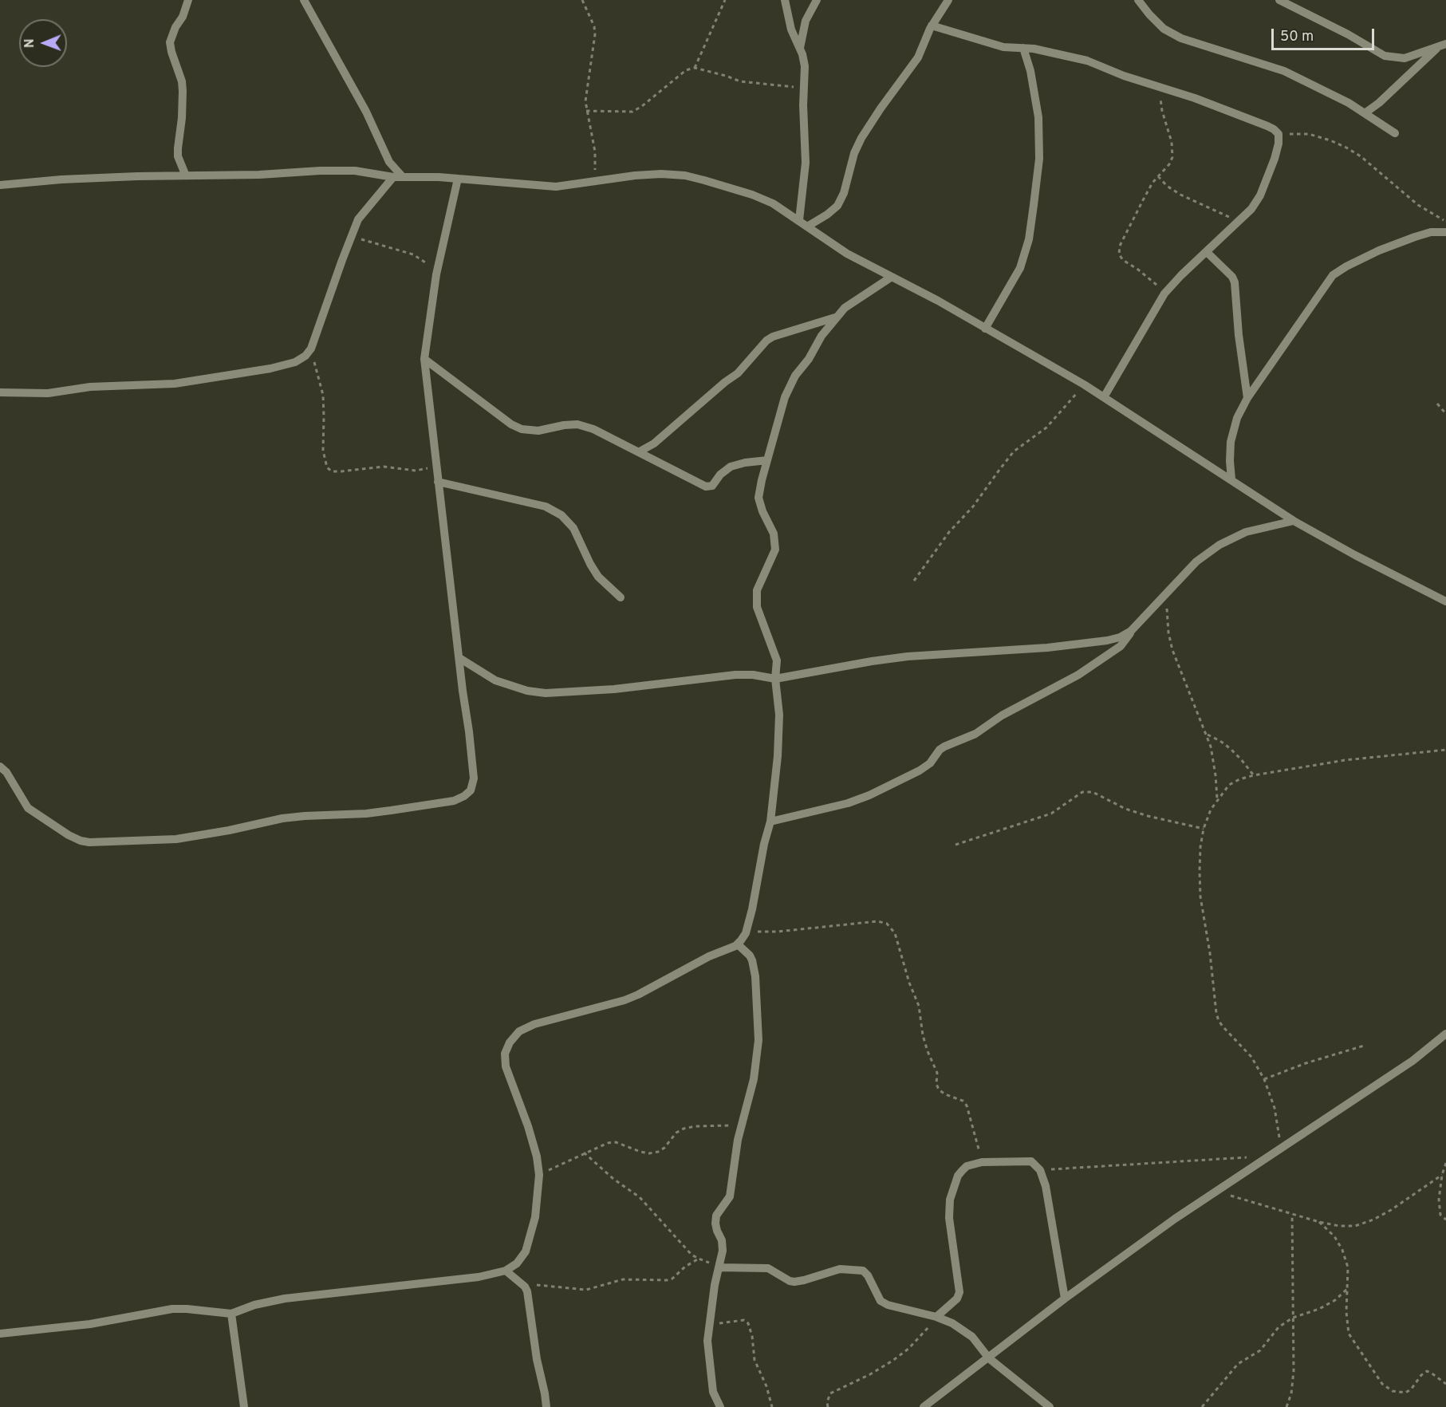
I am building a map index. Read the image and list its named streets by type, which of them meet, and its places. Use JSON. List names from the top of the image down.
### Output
{
  "scale_bar": "50 m",
  "north": "left"
}
